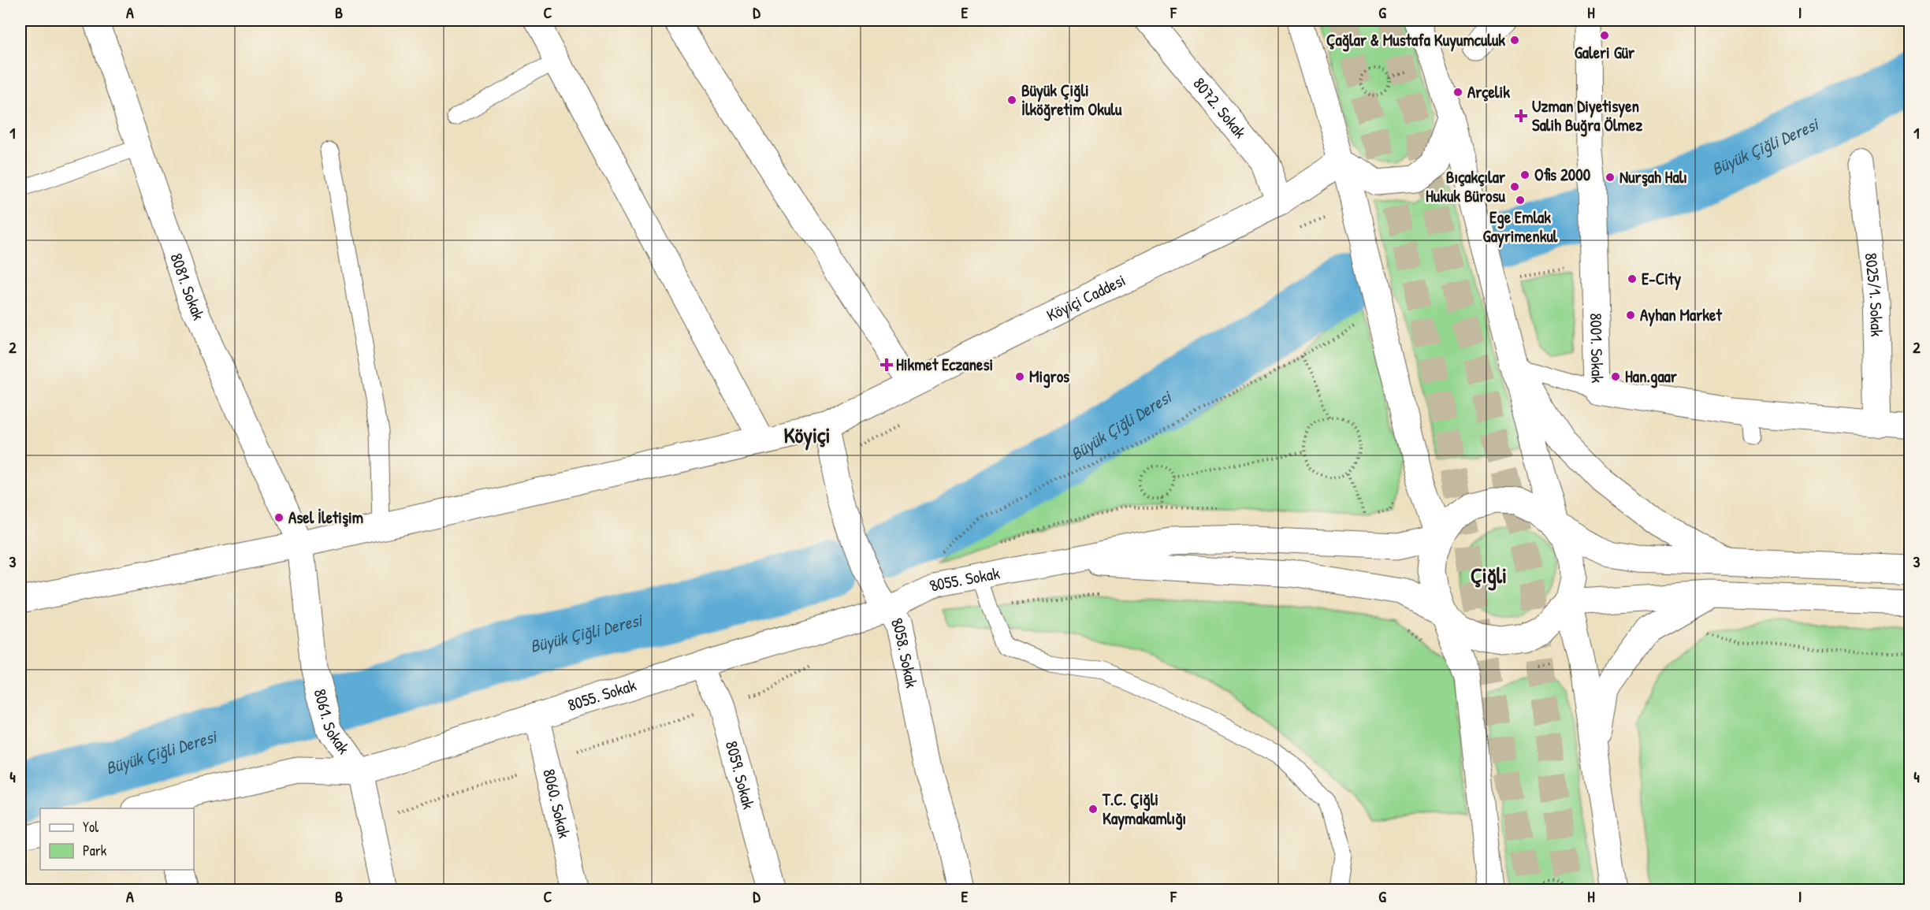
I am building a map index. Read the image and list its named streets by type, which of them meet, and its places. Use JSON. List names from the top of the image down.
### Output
{
  "streets": {
    "street": [
      "8072. Sokak",
      "8081. Sokak",
      "8025/1. Sokak",
      "Köyiçi Caddesi",
      "8001. Sokak",
      "8055. Sokak",
      "8058. Sokak",
      "8061. Sokak",
      "8059. Sokak",
      "8060. Sokak"
    ]
  },
  "crossings": [
    ["8072. Sokak", "Köyiçi Caddesi"],
    ["8081. Sokak", "Köyiçi Caddesi"],
    ["8081. Sokak", "8061. Sokak"],
    ["8025/1. Sokak", "8001. Sokak"],
    ["Köyiçi Caddesi", "8058. Sokak"],
    ["Köyiçi Caddesi", "8061. Sokak"],
    ["8055. Sokak", "8058. Sokak"],
    ["8055. Sokak", "8061. Sokak"],
    ["8055. Sokak", "8059. Sokak"],
    ["8055. Sokak", "8060. Sokak"]
  ],
  "districts": ["Köyiçi", "Çiğli"],
  "water": ["Büyük Çiğli Deresi"],
  "places": {
    "other": [
      "Galeri Gür",
      "Çağlar & Mustafa Kuyumculuk",
      "Arçelik",
      "Büyük Çiğli İlköğretim Okulu",
      "Ofis 2000",
      "Nurşah Halı",
      "Bıçakçılar Hukuk Bürosu",
      "Ege Emlak Gayrimenkul",
      "E-City",
      "Ayhan Market",
      "Migros",
      "Han.gaar",
      "Asel İletişim",
      "T.C. Çiğli Kaymakamlığı"
    ],
    "health": ["Uzman Diyetisyen Salih Buğra Ölmez", "Hikmet Eczanesi"]
  },
  "legend": ["Yol", "Park"],
  "grid": {
    "columns": [
      "A",
      "B",
      "C",
      "D",
      "E",
      "F",
      "G",
      "H",
      "I"
    ],
    "rows": [
      "1",
      "2",
      "3",
      "4"
    ]
  }
}
